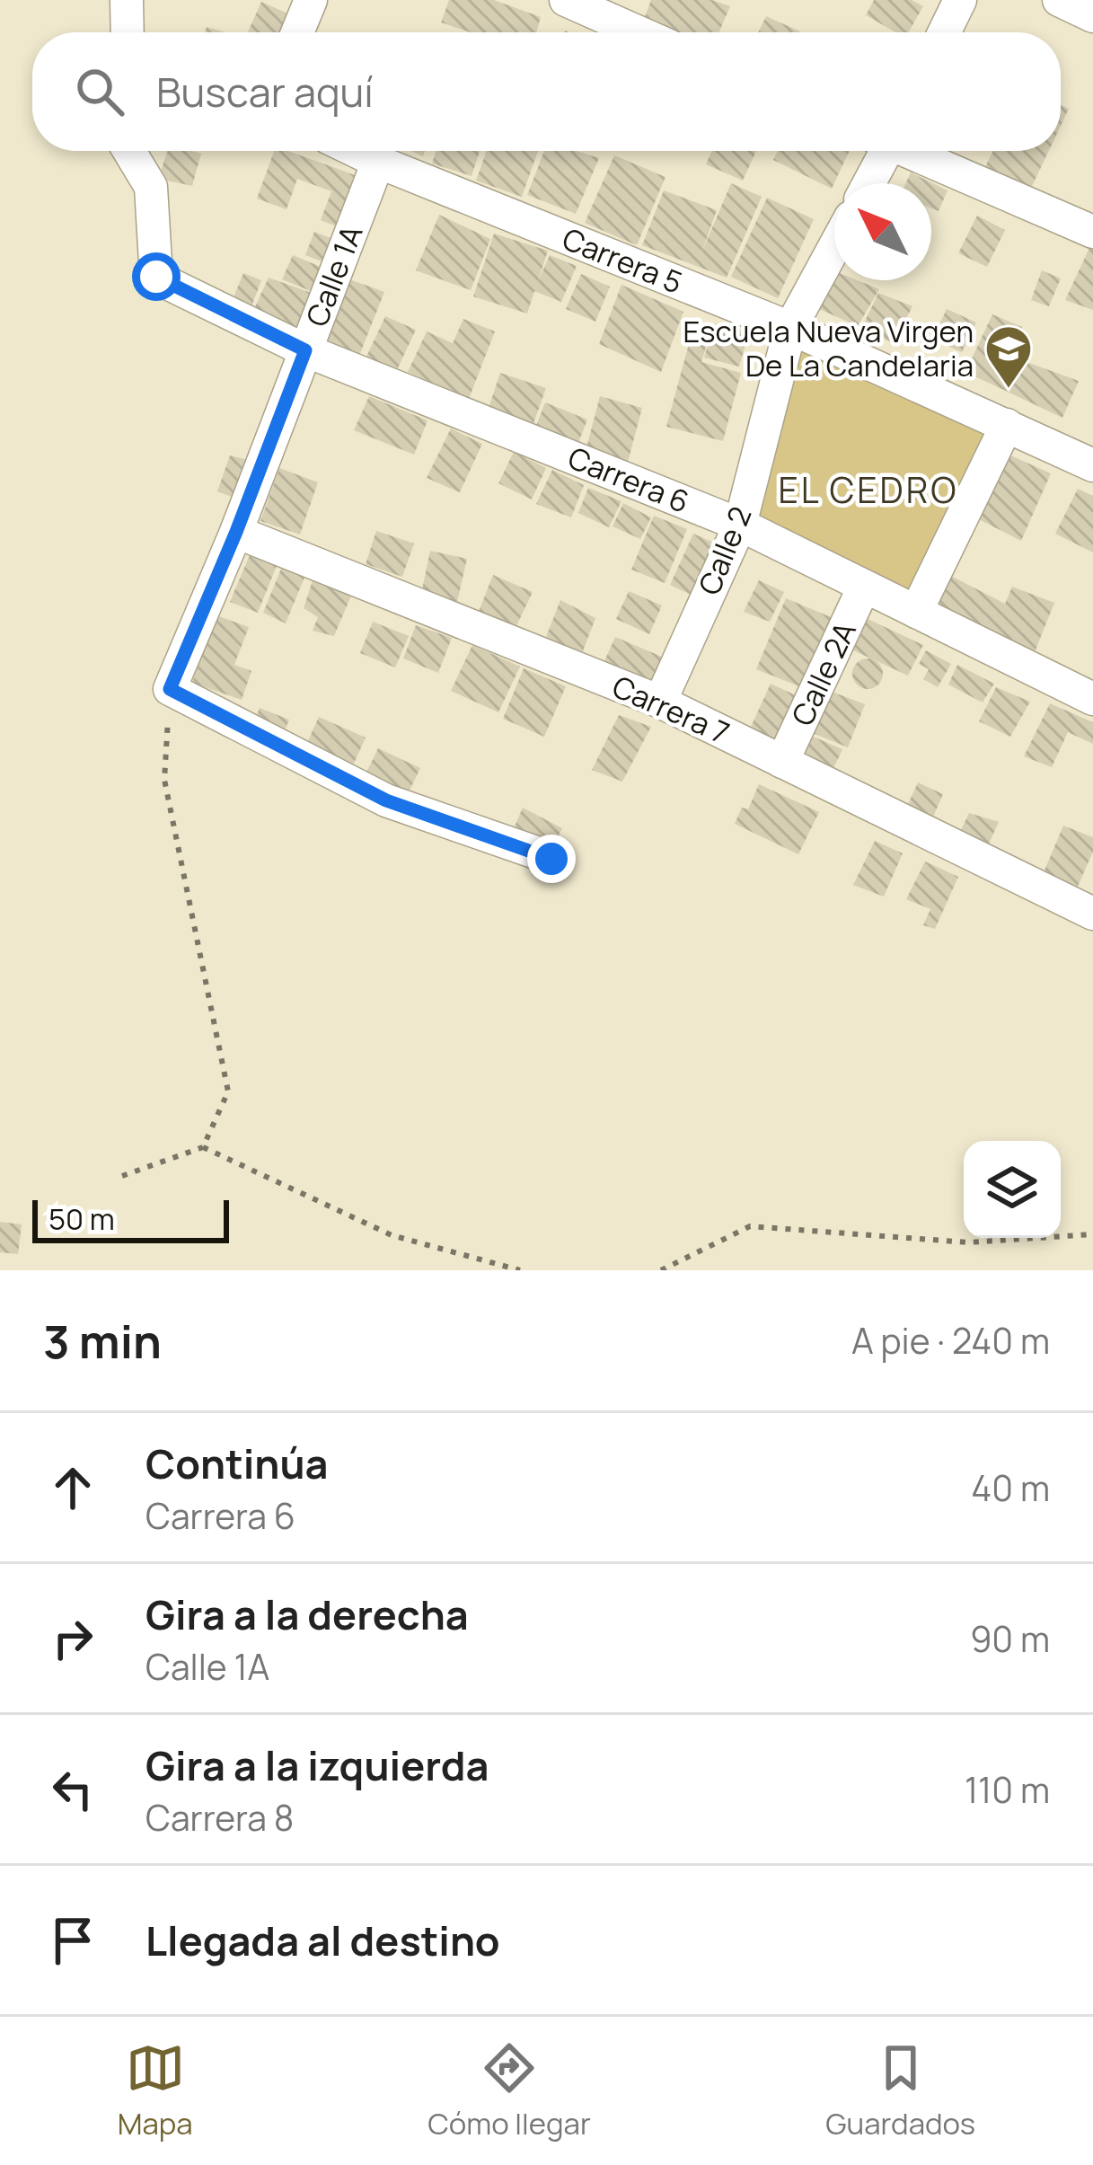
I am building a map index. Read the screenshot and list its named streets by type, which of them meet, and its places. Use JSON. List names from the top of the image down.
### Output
{
  "streets": {
    "street": [
      "Carrera 5",
      "Calle 1A",
      "Carrera 6",
      "Calle 2",
      "Calle 2A",
      "Carrera 7"
    ]
  },
  "crossings": [
    ["Carrera 5", "Calle 1A"],
    ["Carrera 5", "Calle 2"],
    ["Calle 1A", "Carrera 6"],
    ["Calle 1A", "Carrera 7"],
    ["Carrera 6", "Calle 2"],
    ["Carrera 6", "Calle 2A"],
    ["Calle 2", "Carrera 7"],
    ["Calle 2A", "Carrera 7"]
  ],
  "districts": ["EL CEDRO"],
  "places": {
    "school or university": ["Escuela Nueva Virgen De La Candelaria"]
  },
  "scale_bar": "50 m",
  "north": "top left",
  "page": {
    "search": "Buscar aquí",
    "scale": "50 m",
    "heading": ["3 min", "A pie · 240 m"],
    "list": [
      ["Continúa", "Carrera 6", "40 m"],
      ["Gira a la derecha", "Calle 1A", "90 m"],
      ["Gira a la izquierda", "Carrera 8", "110 m"],
      "Llegada al destino"
    ],
    "nav": ["Mapa", "Cómo llegar", "Guardados"]
  }
}
